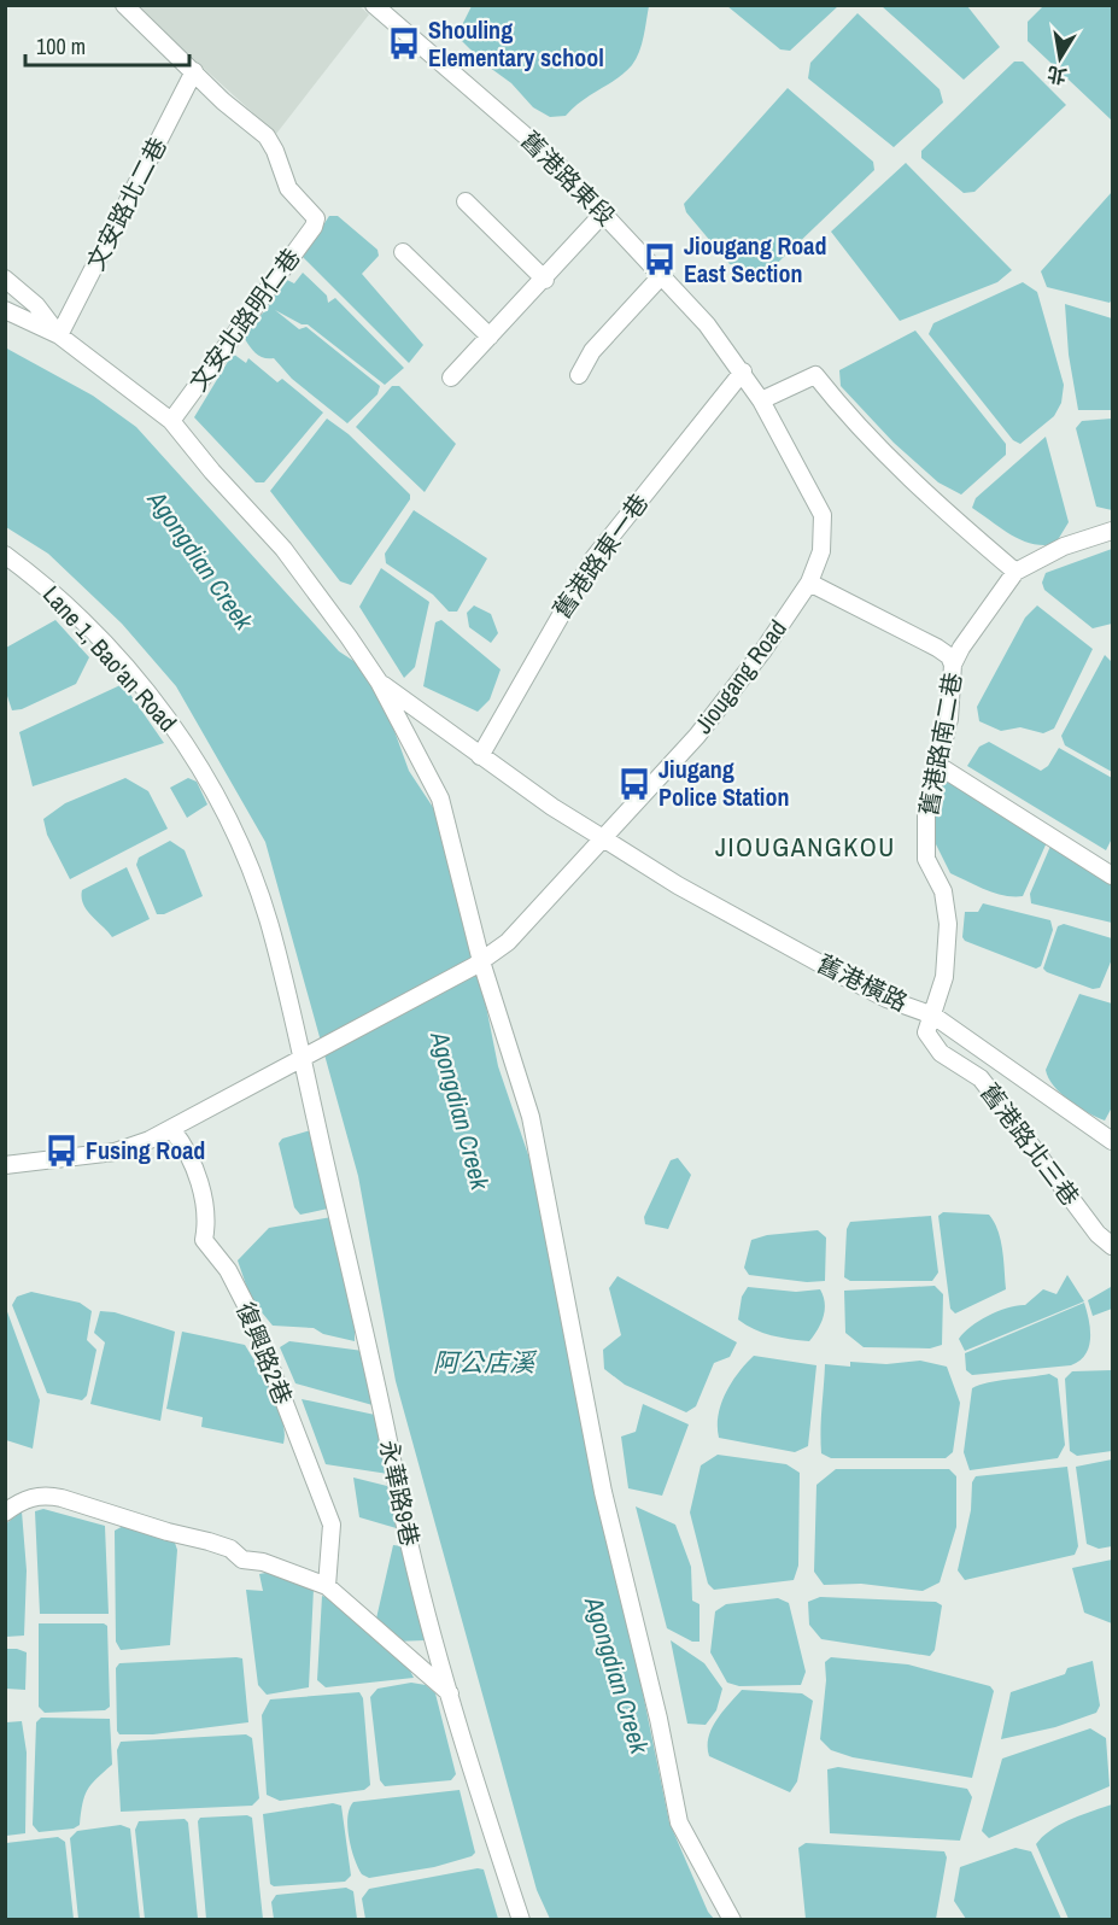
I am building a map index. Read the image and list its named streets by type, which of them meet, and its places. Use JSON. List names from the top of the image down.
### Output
{
  "streets": {
    "street": [
      "舊港路東段",
      "文安路北二巷",
      "文安北路明仁巷",
      "舊港路東一巷",
      "Lane 1, Bao'an Road",
      "Jiougang Road",
      "舊港路南二巷",
      "舊港橫路",
      "舊港路北三巷",
      "復興路2巷",
      "永華路9巷"
    ]
  },
  "crossings": [
    ["舊港路東段", "舊港路東一巷"],
    ["舊港路東段", "Jiougang Road"],
    ["文安路北二巷", "文安北路明仁巷"],
    ["舊港路東一巷", "Jiougang Road"],
    ["舊港路東一巷", "舊港橫路"],
    ["Lane 1, Bao'an Road", "Jiougang Road"],
    ["Lane 1, Bao'an Road", "永華路9巷"],
    ["Jiougang Road", "舊港橫路"],
    ["Jiougang Road", "永華路9巷"],
    ["舊港路南二巷", "舊港橫路"],
    ["舊港路南二巷", "舊港路北三巷"],
    ["舊港橫路", "舊港路北三巷"]
  ],
  "districts": ["JIOUGANGKOU"],
  "water": ["Agongdian Creek", "阿公店溪"],
  "places": {
    "bus stop": [
      "Shouling Elementary school",
      "Jiougang Road East Section",
      "Jiugang Police Station",
      "Fusing Road"
    ]
  },
  "scale_bar": "100 m",
  "north": "bottom"
}
